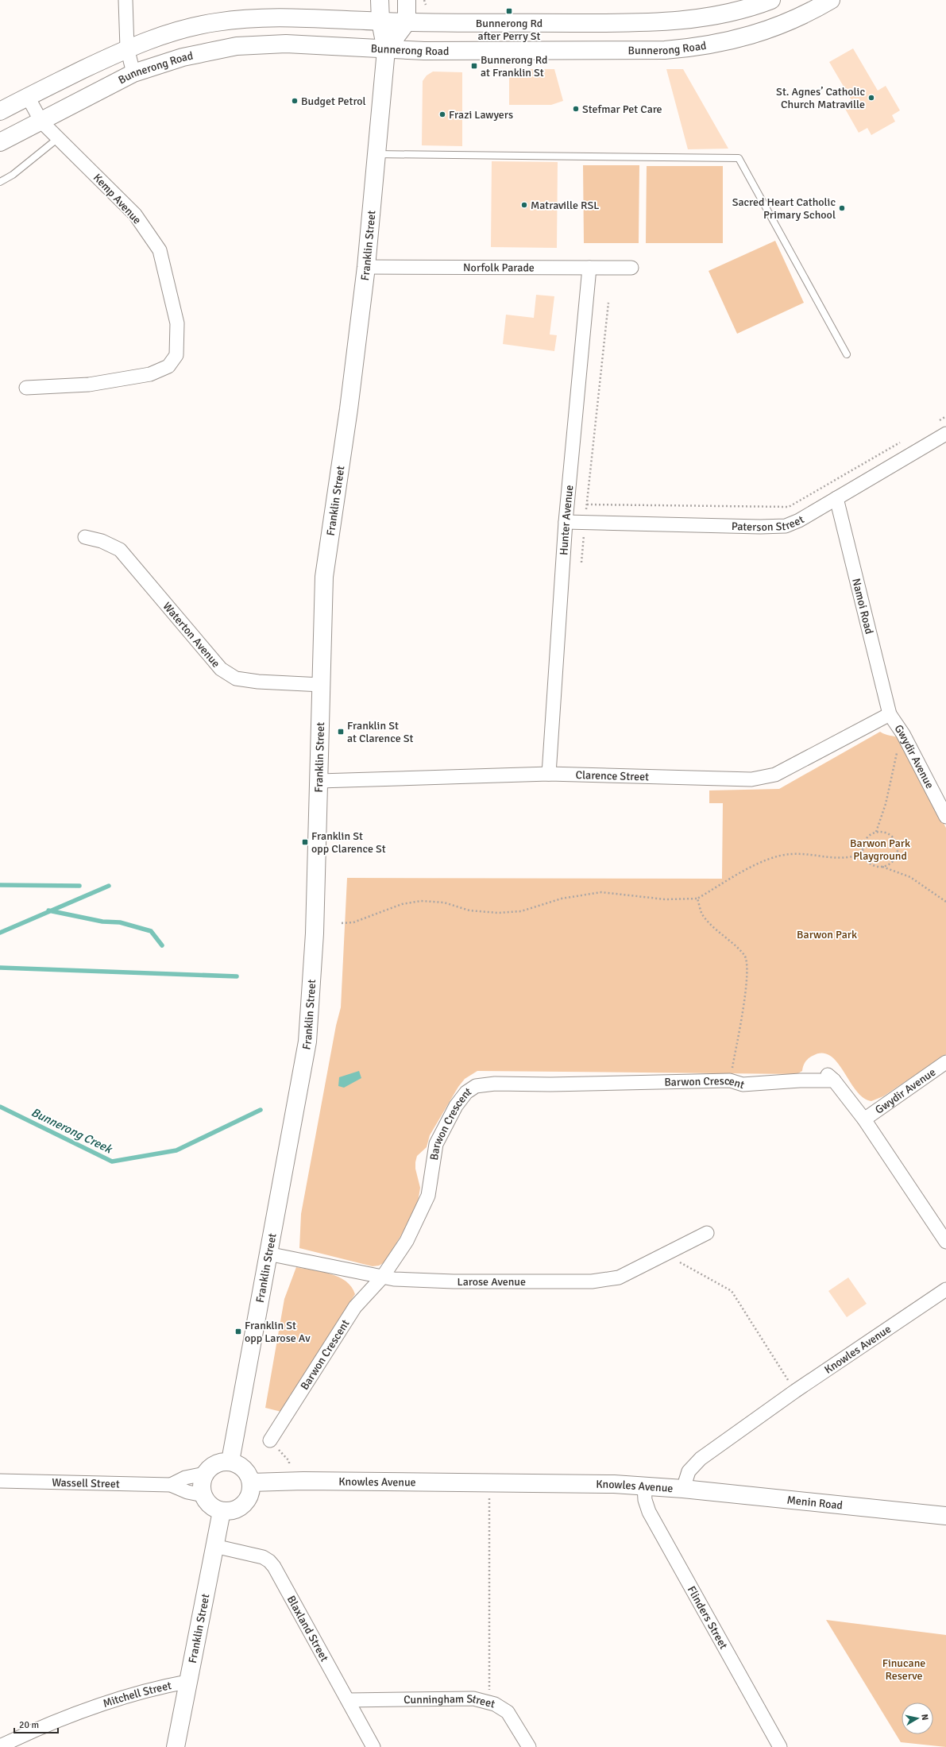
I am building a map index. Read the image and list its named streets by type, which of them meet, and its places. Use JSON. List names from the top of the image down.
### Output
{
  "streets": {
    "street": [
      "Bunnerong Road",
      "Kemp Avenue",
      "Franklin Street",
      "Norfolk Parade",
      "Hunter Avenue",
      "Paterson Street",
      "Namoi Road",
      "Waterton Avenue",
      "Gwydir Avenue",
      "Clarence Street",
      "Barwon Crescent",
      "Larose Avenue",
      "Knowles Avenue",
      "Wassell Street",
      "Menin Road",
      "Flinders Street",
      "Blaxland Street",
      "Mitchell Street",
      "Cunningham Street"
    ]
  },
  "crossings": [
    ["Bunnerong Road", "Kemp Avenue"],
    ["Bunnerong Road", "Franklin Street"],
    ["Franklin Street", "Norfolk Parade"],
    ["Franklin Street", "Waterton Avenue"],
    ["Franklin Street", "Clarence Street"],
    ["Franklin Street", "Larose Avenue"],
    ["Franklin Street", "Knowles Avenue"],
    ["Franklin Street", "Wassell Street"],
    ["Franklin Street", "Blaxland Street"],
    ["Franklin Street", "Mitchell Street"],
    ["Norfolk Parade", "Hunter Avenue"],
    ["Hunter Avenue", "Paterson Street"],
    ["Hunter Avenue", "Clarence Street"],
    ["Paterson Street", "Namoi Road"],
    ["Namoi Road", "Gwydir Avenue"],
    ["Namoi Road", "Clarence Street"],
    ["Gwydir Avenue", "Clarence Street"],
    ["Barwon Crescent", "Larose Avenue"],
    ["Knowles Avenue", "Wassell Street"],
    ["Knowles Avenue", "Menin Road"],
    ["Knowles Avenue", "Flinders Street"],
    ["Blaxland Street", "Cunningham Street"]
  ],
  "water": ["Bunnerong Creek"],
  "parks": ["Barwon Park Playground", "Barwon Park", "Finucane Reserve"],
  "places": {
    "transit": [
      "Bunnerong Rd after Perry St",
      "Bunnerong Rd at Franklin St",
      "Franklin St at Clarence St",
      "Franklin St opp Clarence St",
      "Franklin St opp Larose Av"
    ],
    "other": [
      "St. Agnes’ Catholic Church Matraville",
      "Budget Petrol",
      "Stefmar Pet Care",
      "Frazi Lawyers",
      "Matraville RSL",
      "Sacred Heart Catholic Primary School"
    ]
  },
  "scale_bar": "20 m",
  "north": "right"
}
